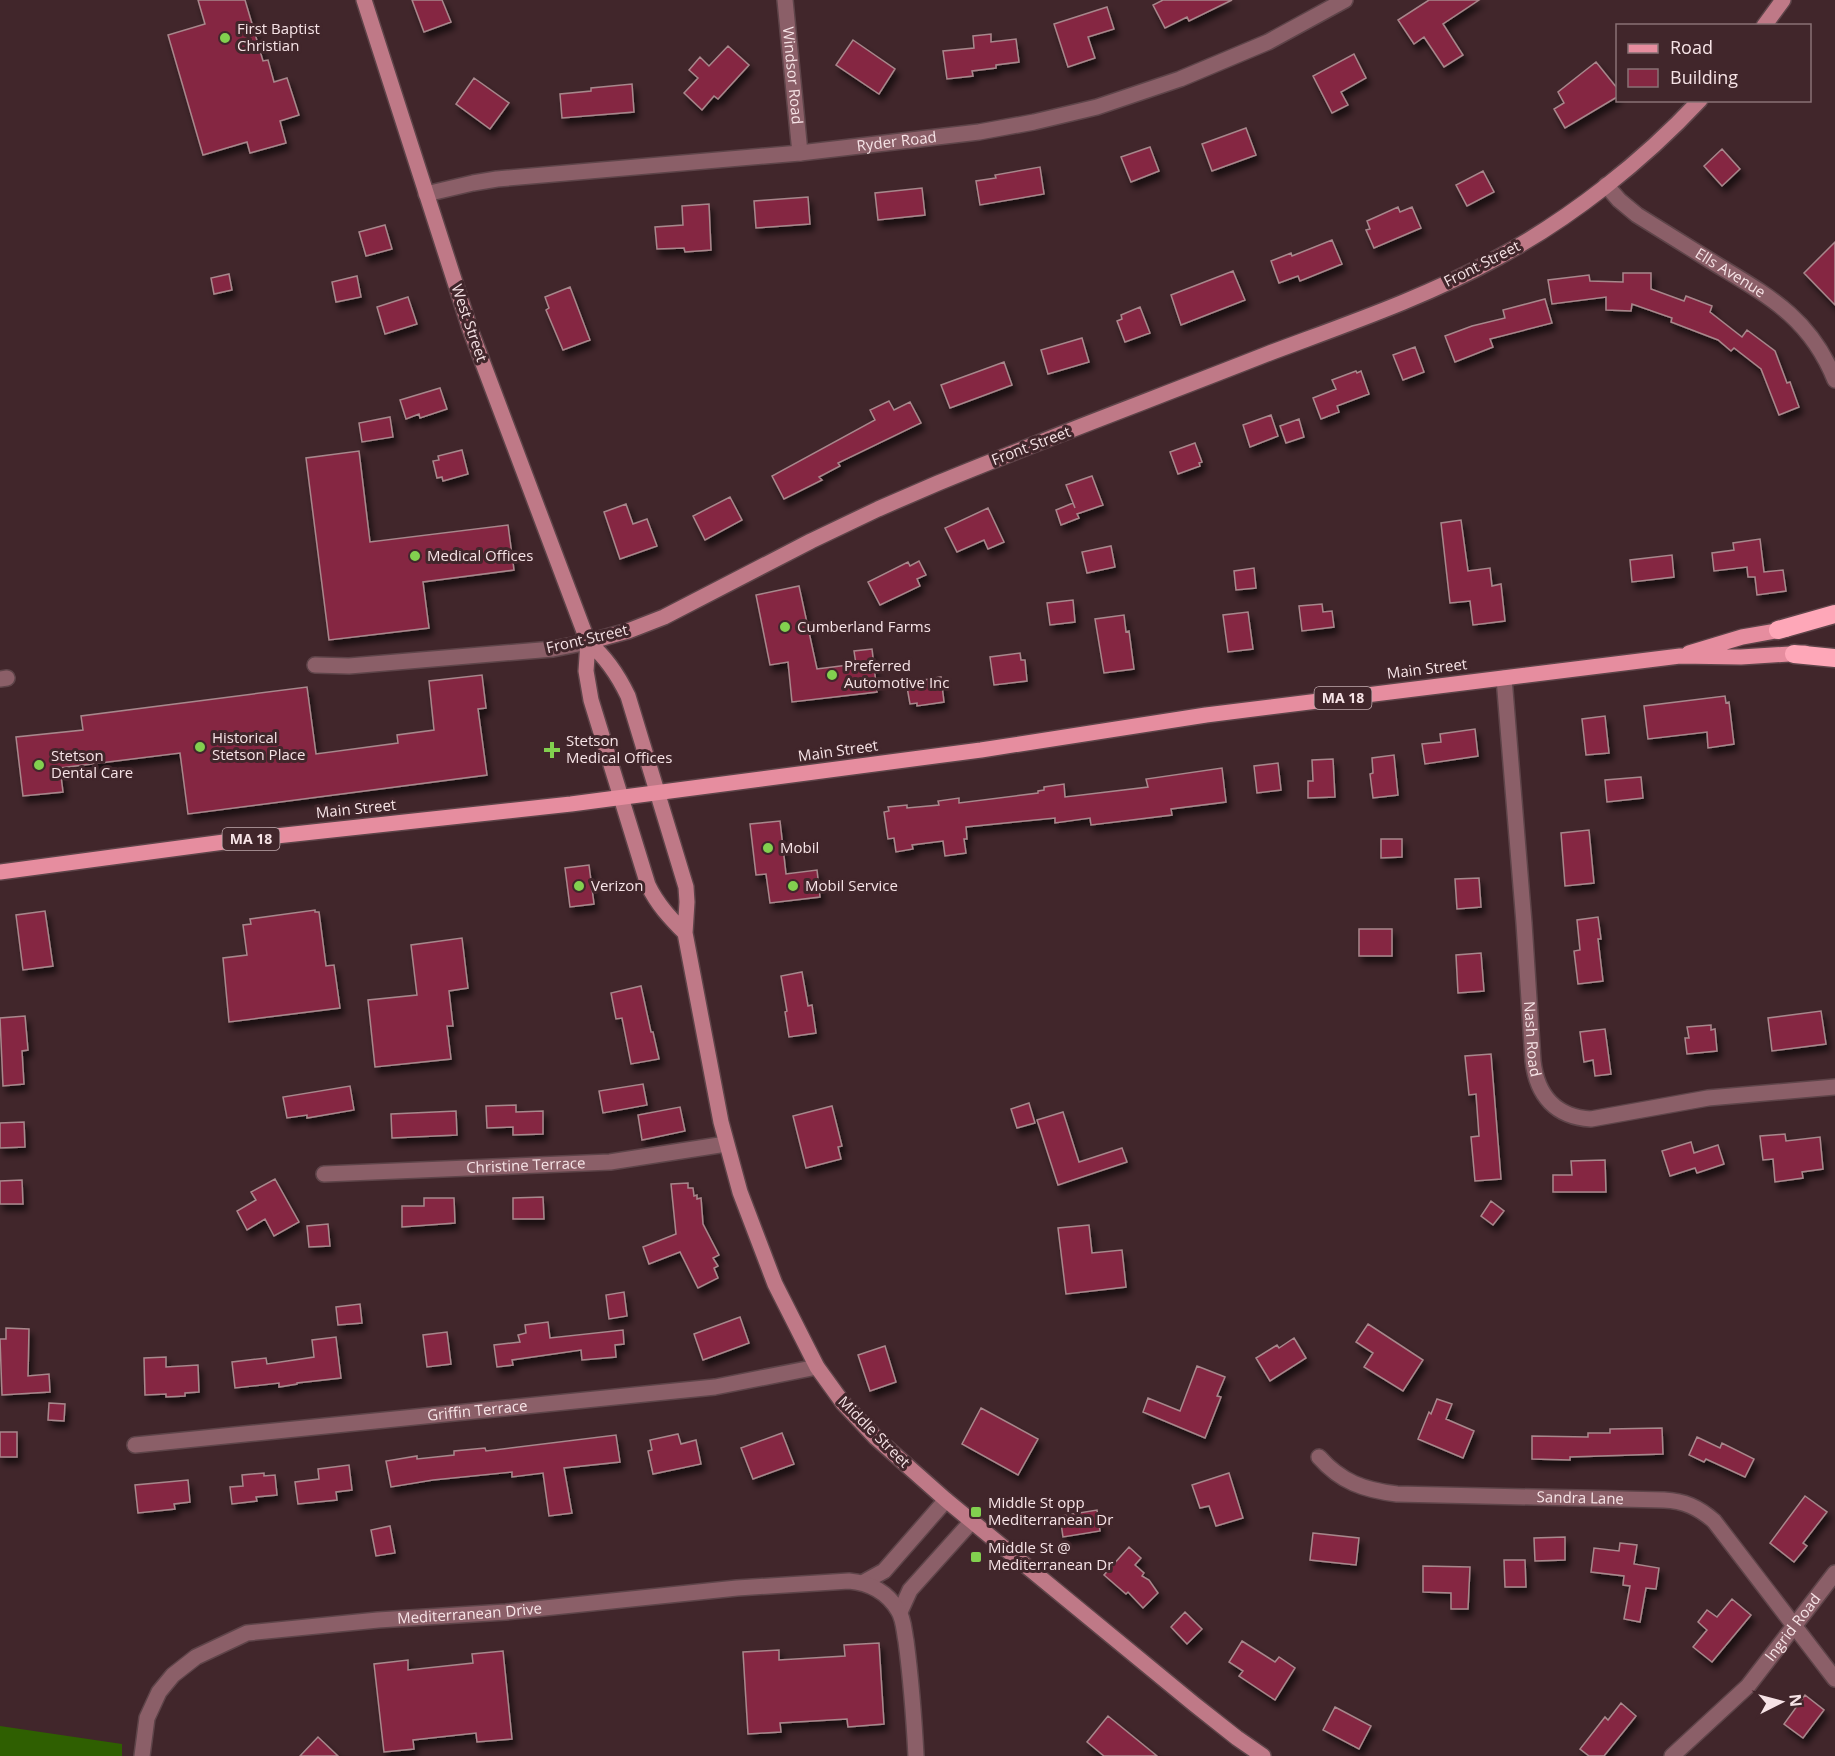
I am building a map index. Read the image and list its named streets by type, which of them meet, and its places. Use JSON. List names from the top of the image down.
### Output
{
  "streets": {
    "main road": [
      "Front Street",
      "West Street",
      "Main Street",
      "MA 18",
      "Middle Street"
    ],
    "street": [
      "Windsor Road",
      "Ryder Road",
      "Ells Avenue",
      "Nash Road",
      "Christine Terrace",
      "Griffin Terrace",
      "Sandra Lane",
      "Mediterranean Drive",
      "Ingrid Road"
    ]
  },
  "crossings": [
    ["Windsor Road", "Ryder Road"],
    ["Ryder Road", "West Street"],
    ["Front Street", "Ells Avenue"],
    ["Front Street", "West Street"],
    ["Front Street", "Middle Street"],
    ["West Street", "Middle Street"],
    ["Main Street", "Nash Road"],
    ["Main Street", "Middle Street"],
    ["Christine Terrace", "Middle Street"],
    ["Griffin Terrace", "Middle Street"],
    ["Sandra Lane", "Ingrid Road"]
  ],
  "places": {
    "other": [
      "First Baptist Christian",
      "Medical Offices",
      "Cumberland Farms",
      "Preferred Automotive Inc",
      "Historical Stetson Place",
      "Stetson Dental Care",
      "Mobil",
      "Verizon",
      "Mobil Service"
    ],
    "health": ["Stetson Medical Offices"],
    "transit": ["Middle St opp Mediterranean Dr", "Middle St @ Mediterranean Dr"]
  },
  "legend": ["Road", "Building"],
  "north": "right"
}
